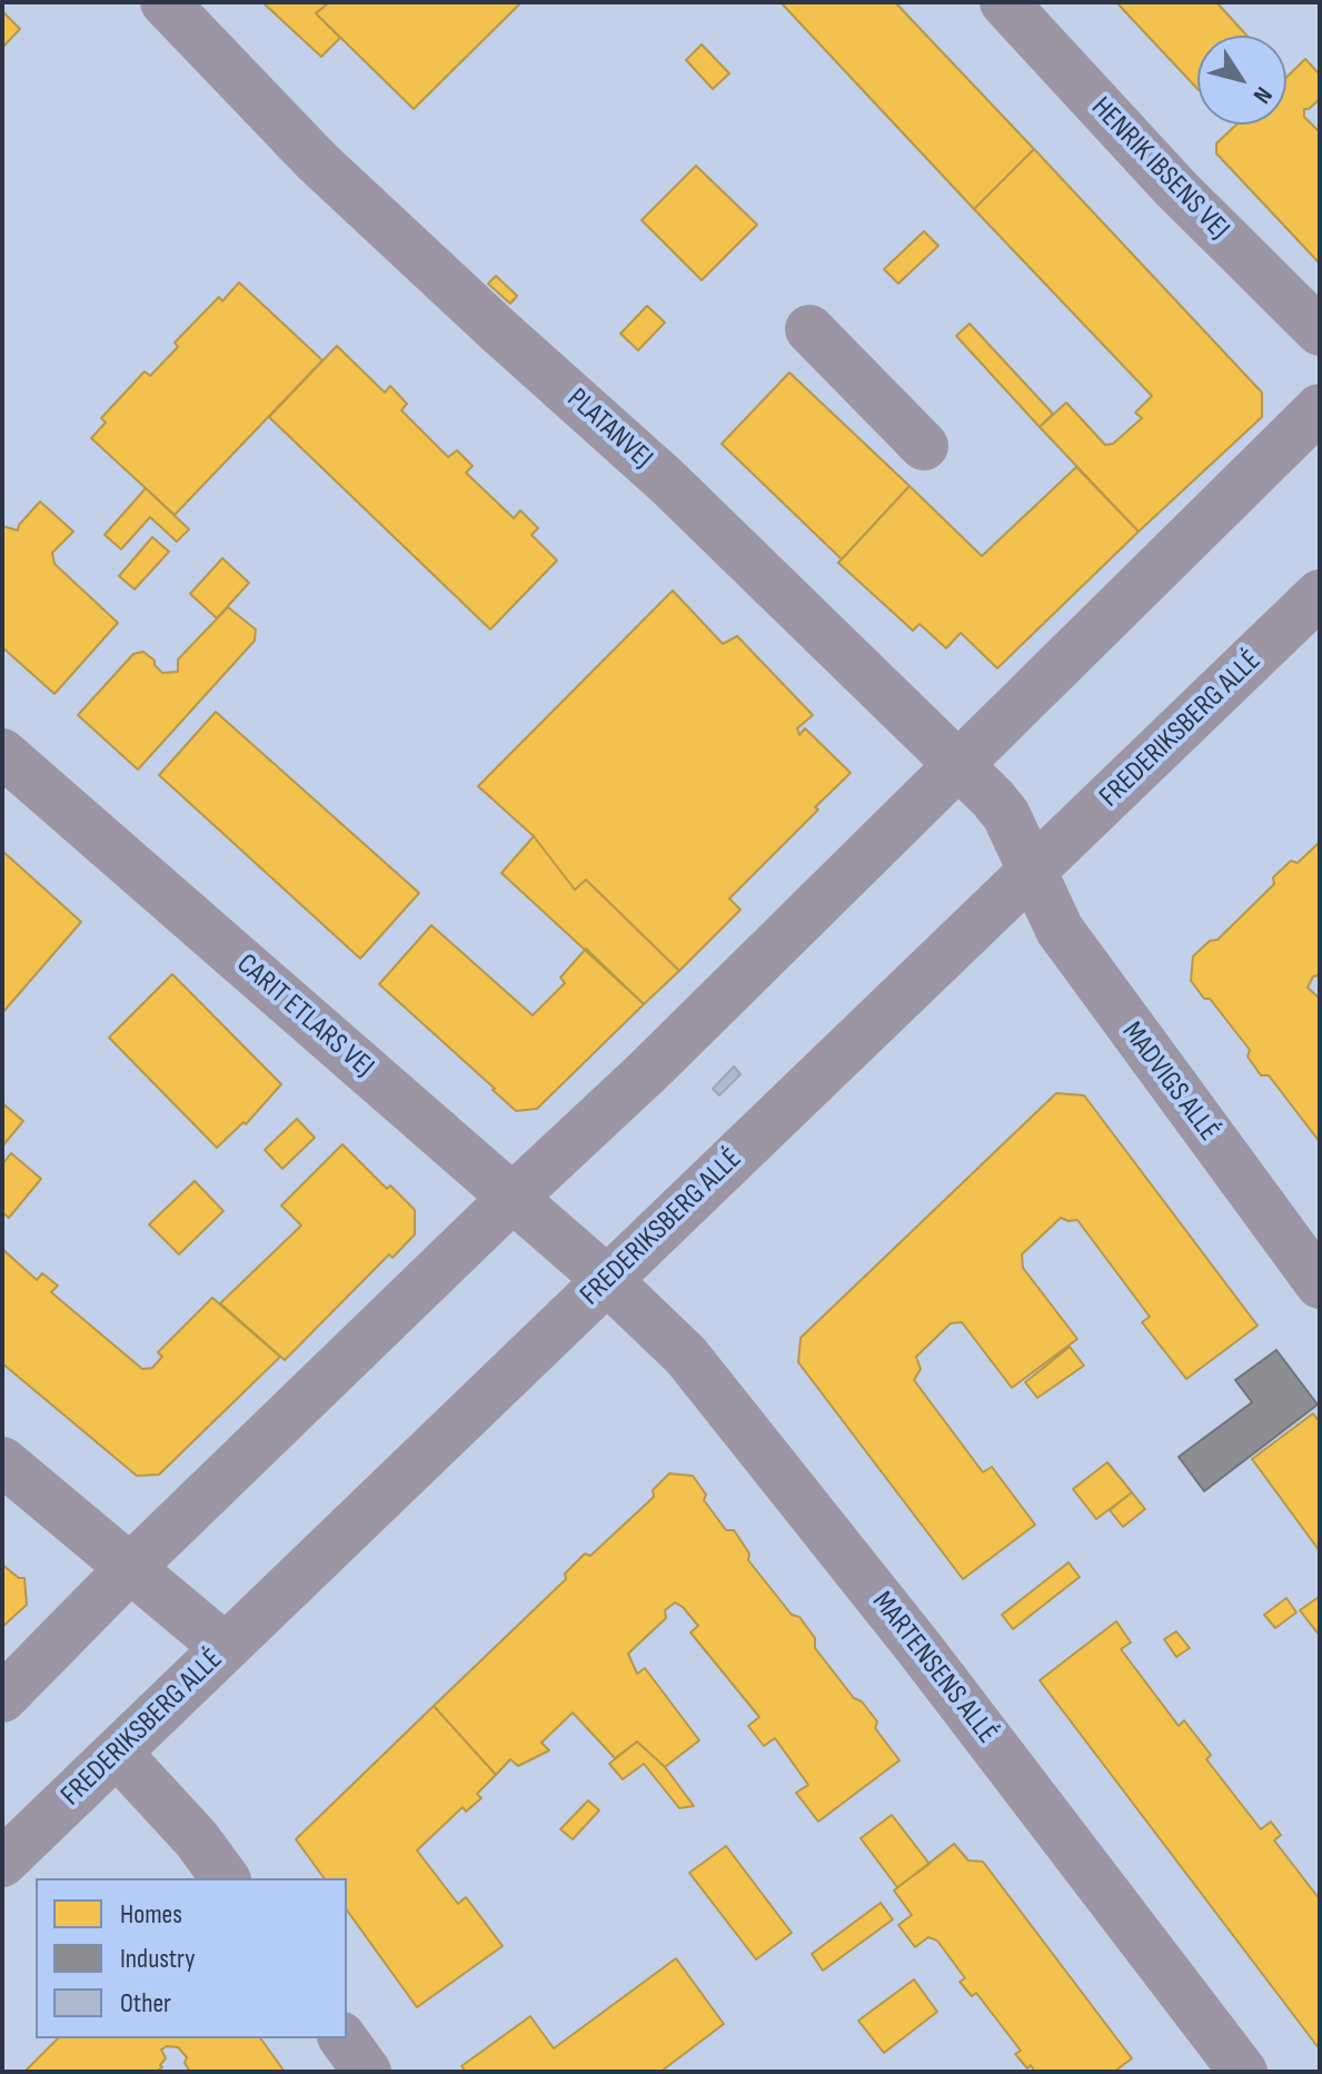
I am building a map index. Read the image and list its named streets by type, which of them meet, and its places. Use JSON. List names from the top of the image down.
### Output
{
  "streets": {
    "street": [
      "HENRIK IBSENS VEJ",
      "PLATANVEJ",
      "FREDERIKSBERG ALLÉ",
      "CARIT ETLARS VEJ",
      "MADVIGS ALLÉ",
      "MARTENSENS ALLÉ"
    ]
  },
  "crossings": [
    ["PLATANVEJ", "FREDERIKSBERG ALLÉ"],
    ["PLATANVEJ", "MADVIGS ALLÉ"],
    ["FREDERIKSBERG ALLÉ", "CARIT ETLARS VEJ"],
    ["FREDERIKSBERG ALLÉ", "MADVIGS ALLÉ"],
    ["FREDERIKSBERG ALLÉ", "MARTENSENS ALLÉ"],
    ["CARIT ETLARS VEJ", "MARTENSENS ALLÉ"]
  ],
  "legend": ["Homes", "Industry", "Other"],
  "north": "bottom right"
}
